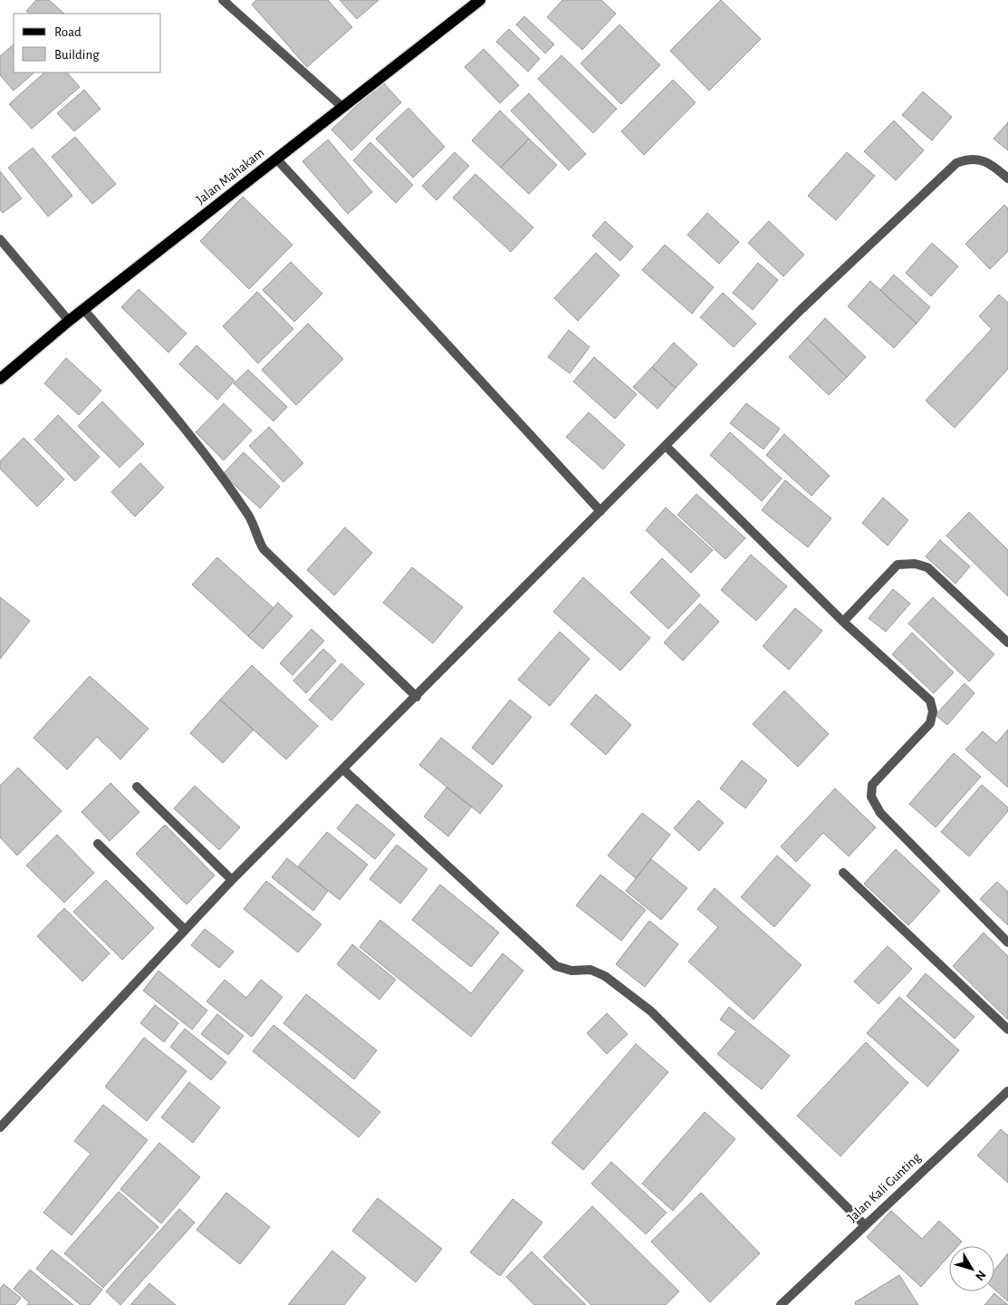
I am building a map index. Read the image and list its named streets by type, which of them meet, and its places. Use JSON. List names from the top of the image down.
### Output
{
  "streets": {
    "main road": ["Jalan Mahakam"],
    "street": ["Jalan Kali Gunting"]
  },
  "legend": ["Road", "Building"],
  "north": "bottom right"
}
